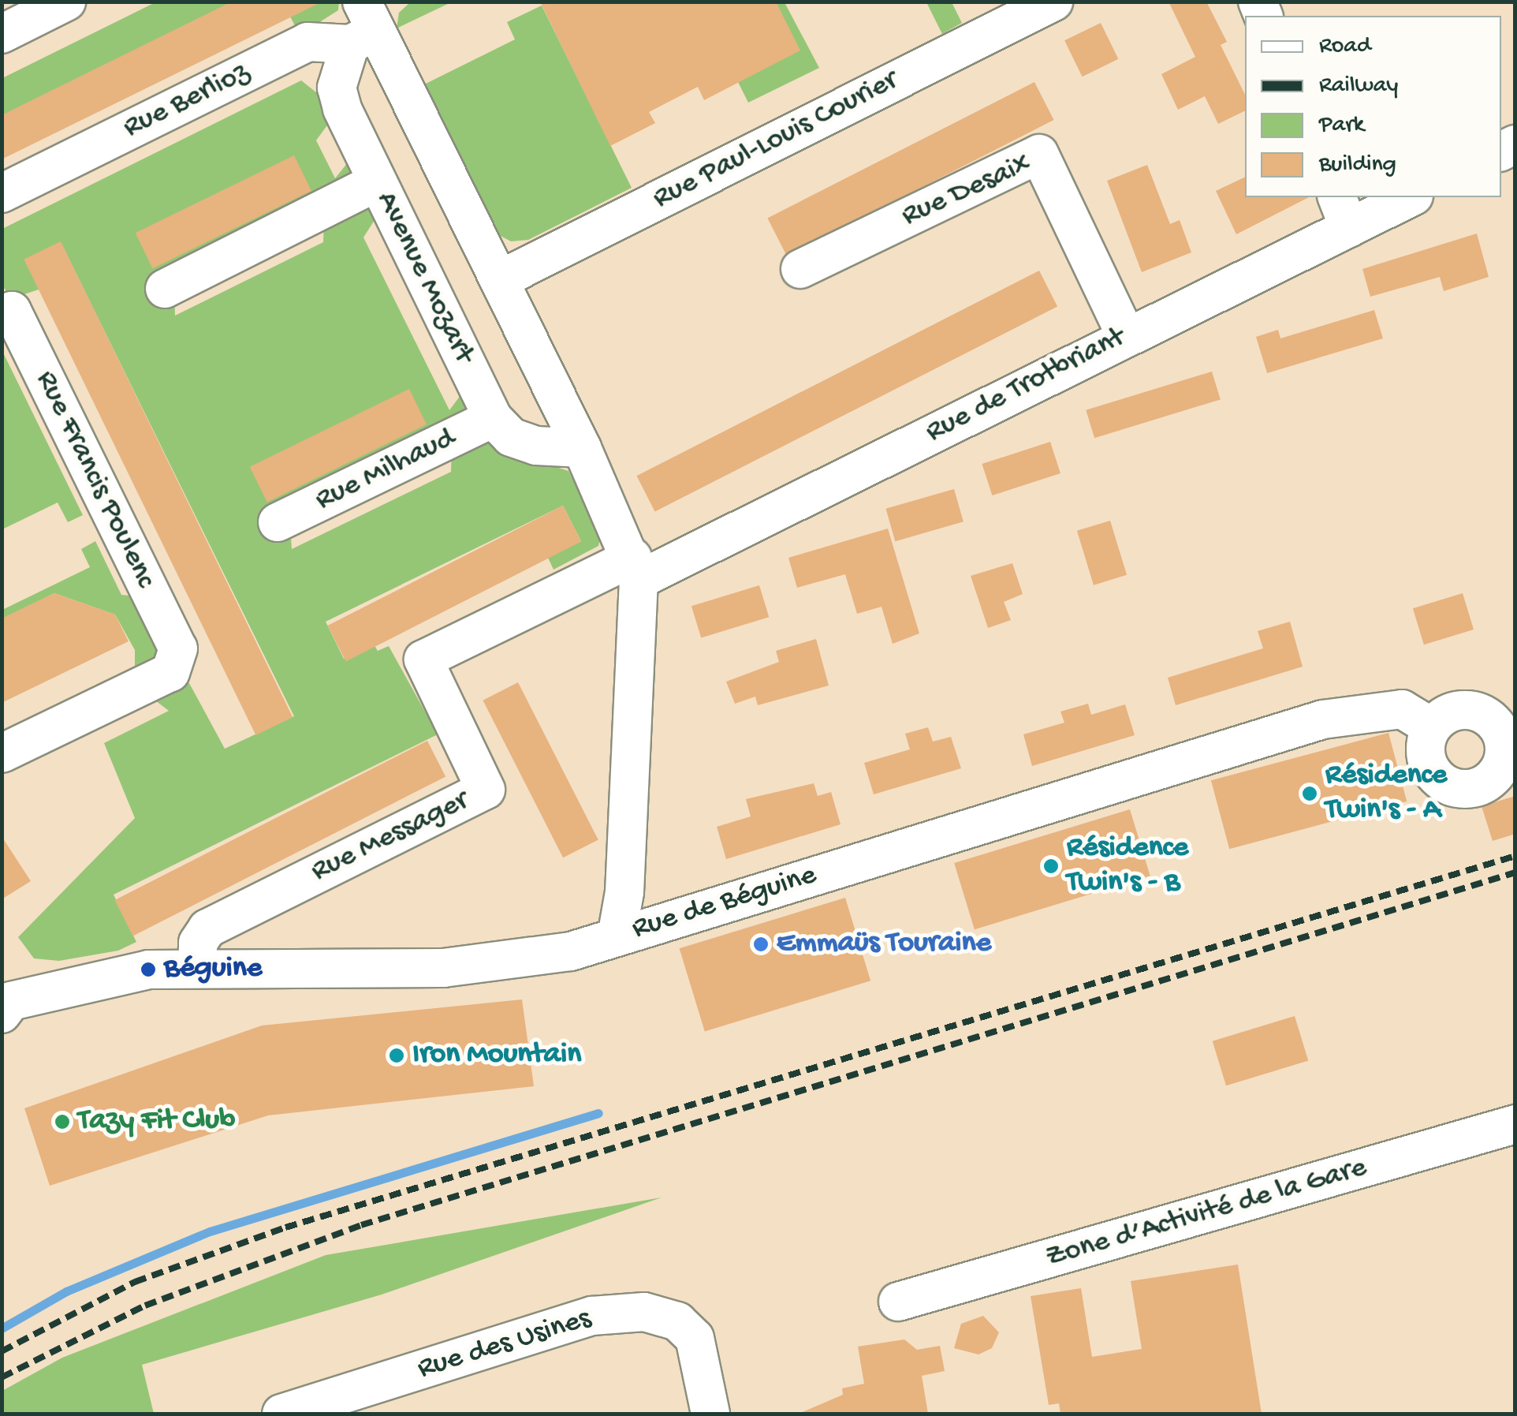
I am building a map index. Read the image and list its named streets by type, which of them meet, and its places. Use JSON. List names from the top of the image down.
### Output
{
  "streets": {
    "street": [
      "Rue Berlioz",
      "Rue Paul-Louis Courier",
      "Rue Desaix",
      "Avenue Mozart",
      "Rue de Trotbriant",
      "Rue Milhaud",
      "Rue Francis Poulenc",
      "Rue Messager",
      "Rue de Béguine",
      "Zone d’Activité de la Gare",
      "Rue des Usines"
    ]
  },
  "crossings": [
    ["Rue Berlioz", "Avenue Mozart"],
    ["Rue Desaix", "Rue de Trotbriant"],
    ["Avenue Mozart", "Rue Milhaud"],
    ["Rue de Trotbriant", "Rue Messager"],
    ["Rue Messager", "Rue de Béguine"]
  ],
  "places": [
    "Résidence Twin's - A",
    "Résidence Twin's - B",
    "Emmaüs Touraine",
    "Béguine",
    "Iron Mountain",
    "Tazy Fit Club"
  ],
  "legend": [
    "Road",
    "Railway",
    "Park",
    "Building"
  ]
}
